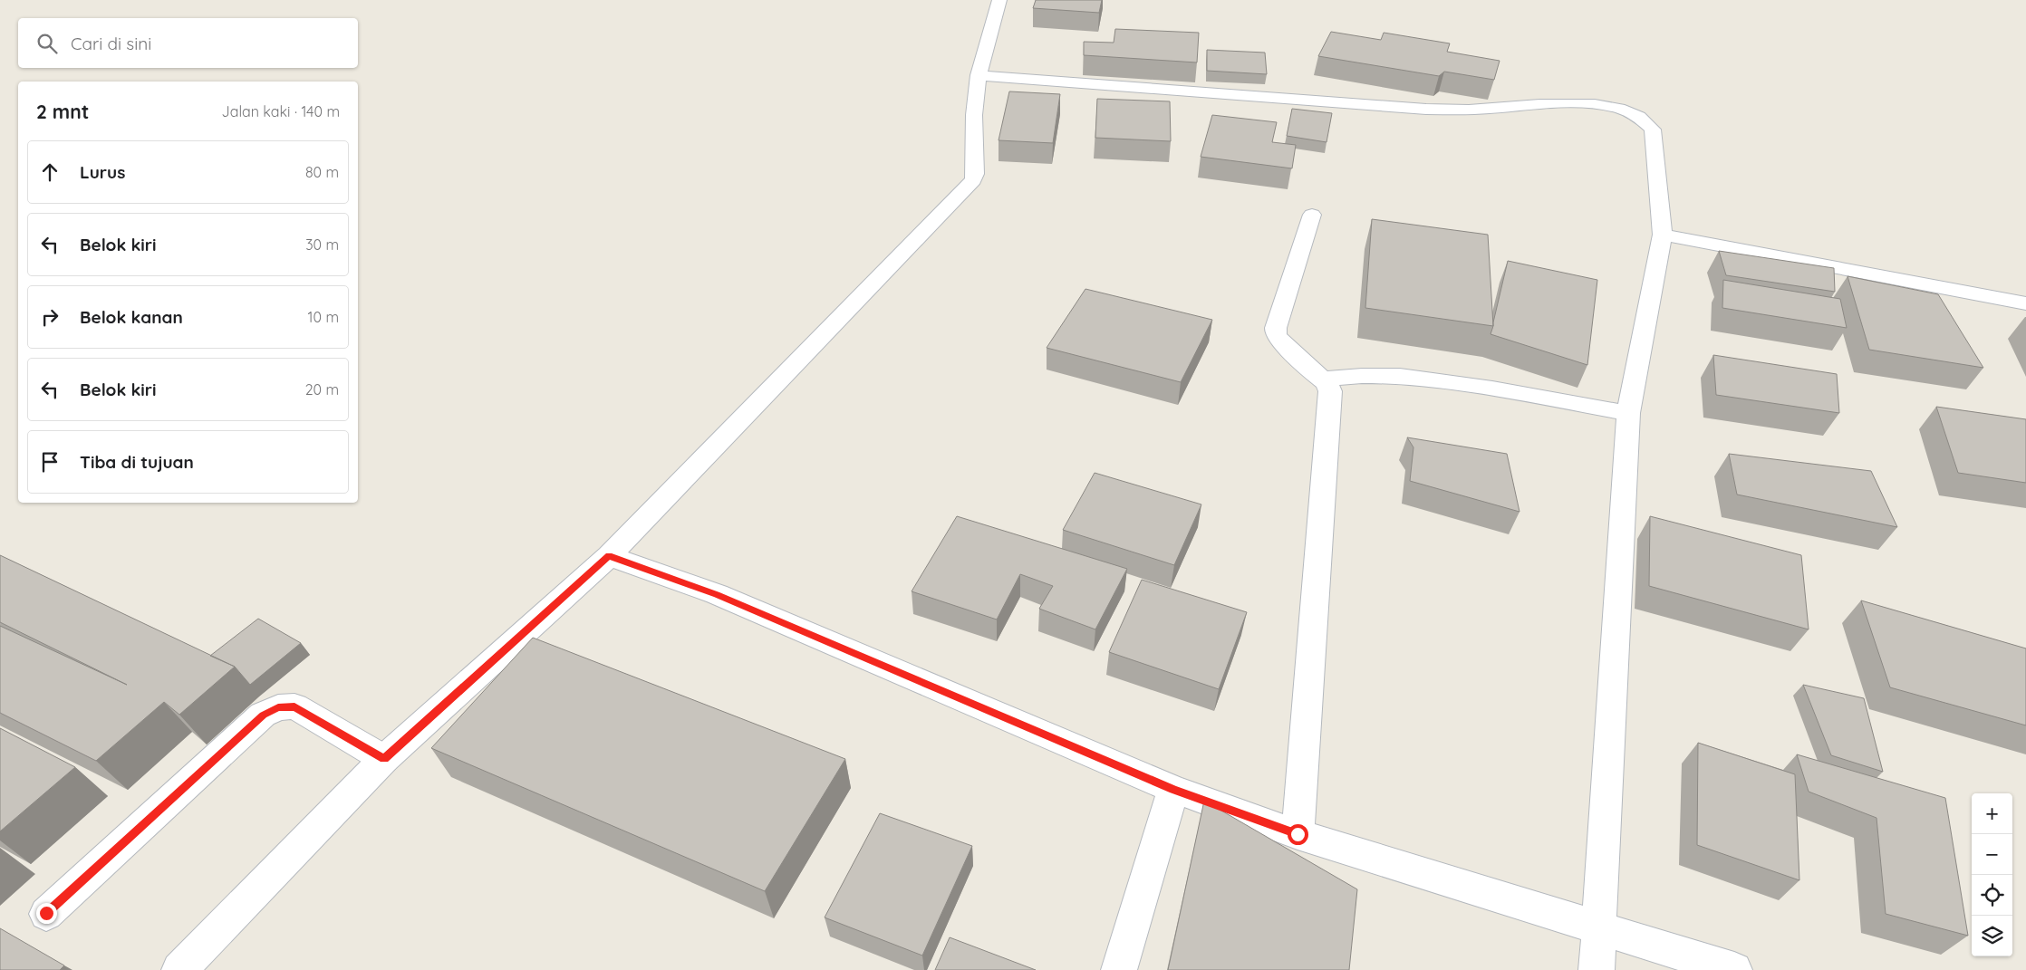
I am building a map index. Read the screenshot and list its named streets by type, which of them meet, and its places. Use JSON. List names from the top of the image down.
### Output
{
  "page": {
    "search": "Cari di sini",
    "heading": ["2 mnt", "Jalan kaki · 140 m"],
    "list": [
      ["Lurus", "80 m"],
      ["Belok kiri", "30 m"],
      ["Belok kanan", "10 m"],
      ["Belok kiri", "20 m"],
      "Tiba di tujuan"
    ],
    "map_buttons": ["+", "−"]
  }
}
